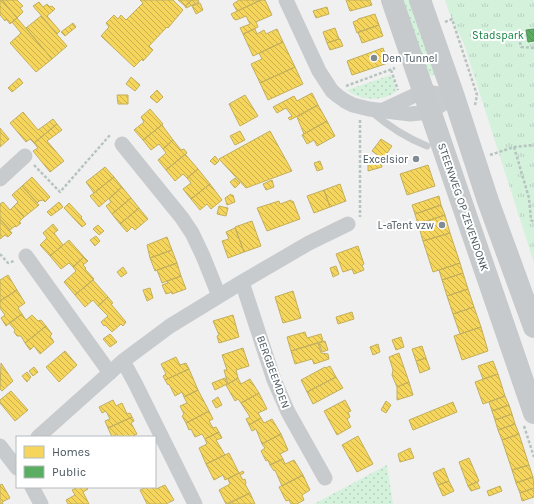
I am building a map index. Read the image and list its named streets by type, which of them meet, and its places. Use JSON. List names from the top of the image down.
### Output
{
  "streets": {
    "main road": ["STEENWEG OP ZEVENDONK"],
    "street": ["BERGBEEMDEN"]
  },
  "parks": ["Stadspark"],
  "places": ["Den Tunnel", "Excelsior", "L-aTent vzw"],
  "legend": ["Homes", "Public"]
}
